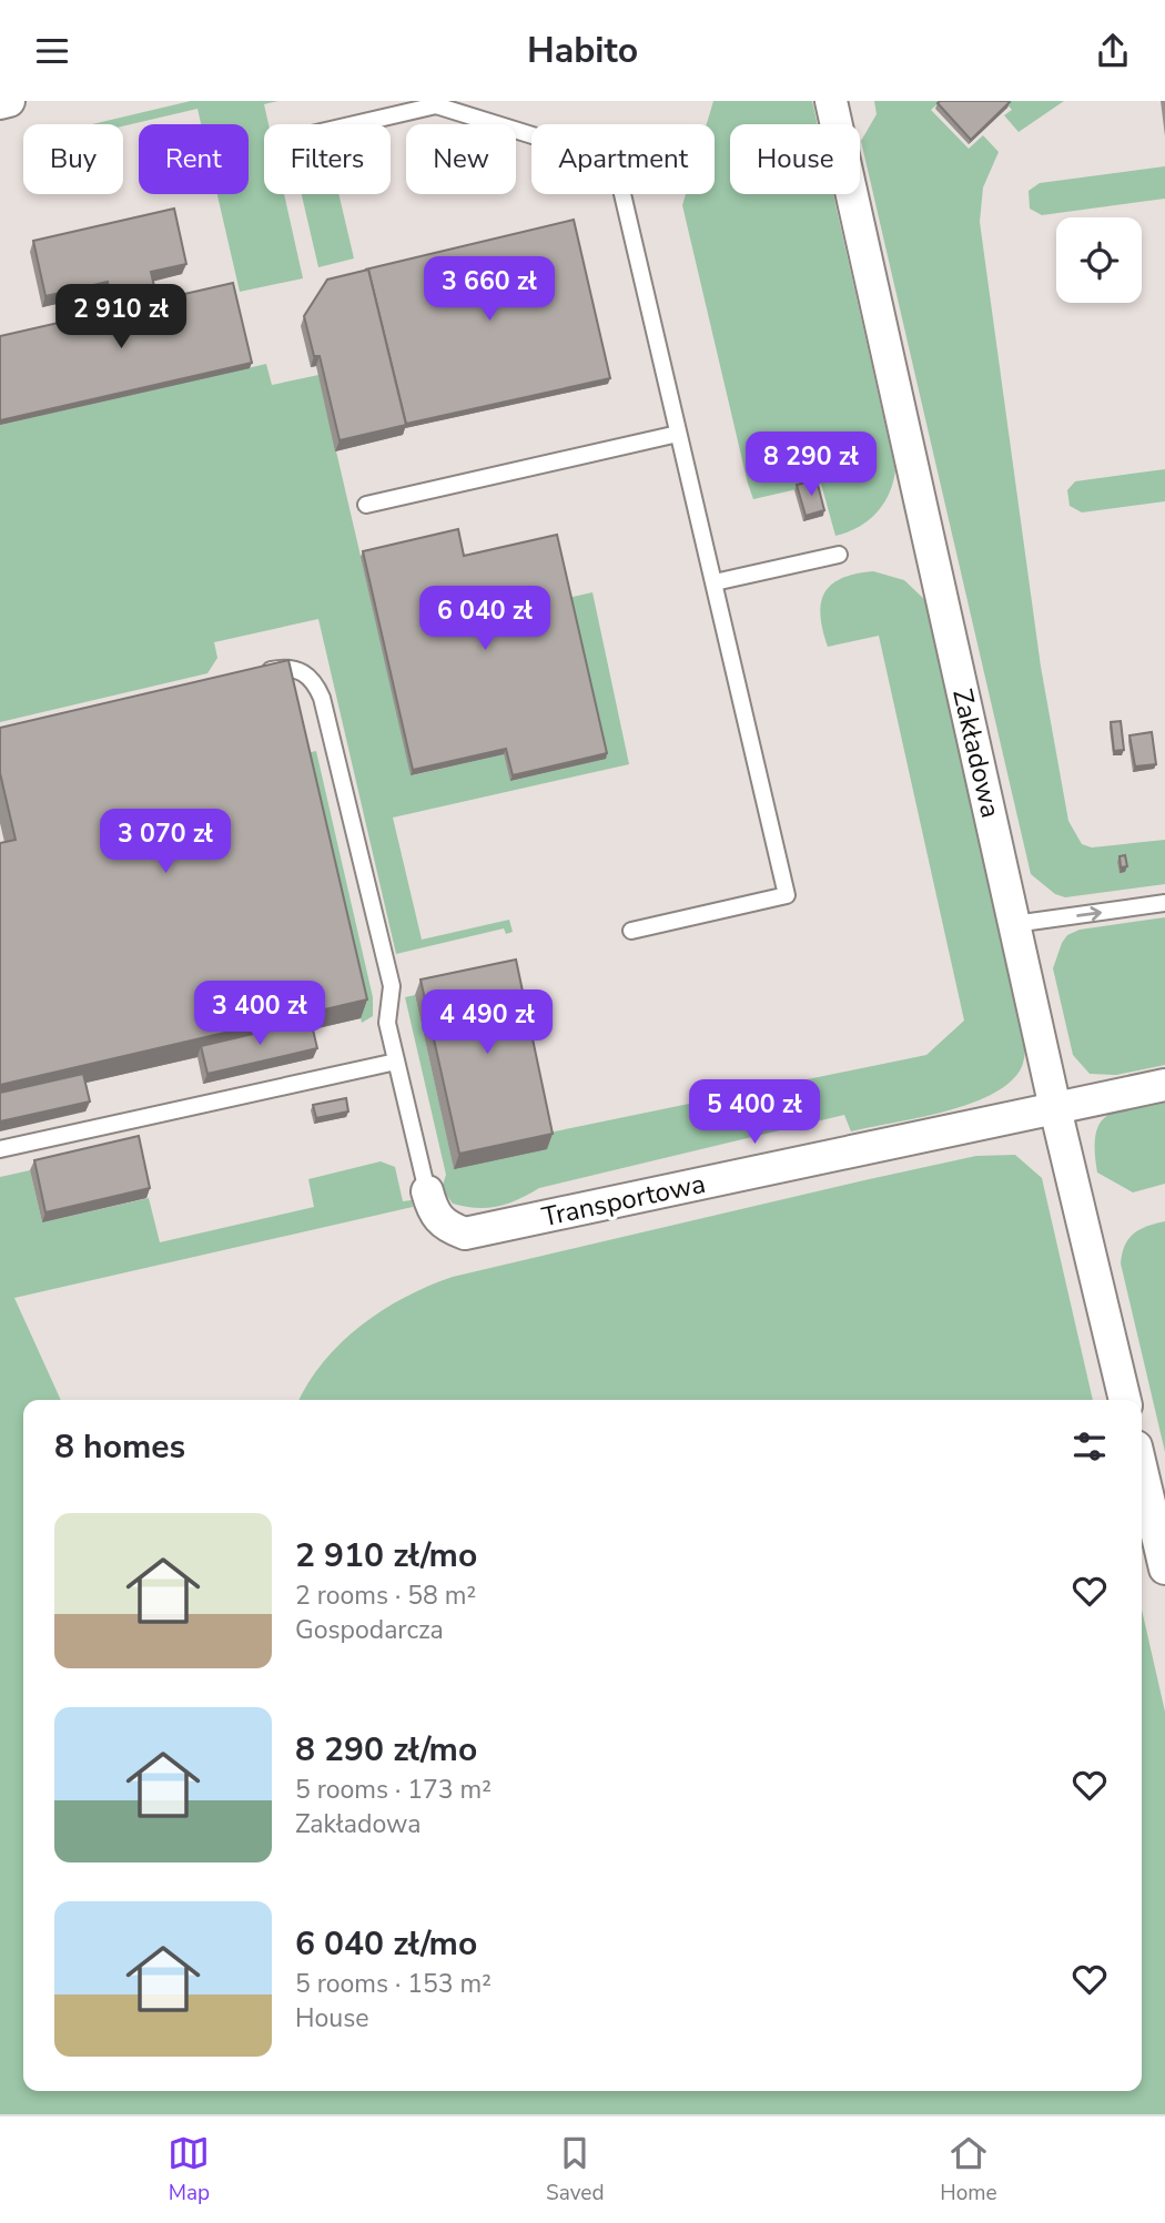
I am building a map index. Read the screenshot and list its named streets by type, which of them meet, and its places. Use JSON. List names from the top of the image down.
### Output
{
  "streets": {
    "street": ["Zakładowa", "Transportowa"]
  },
  "crossings": [
    ["Zakładowa", "Transportowa"]
  ],
  "page": {
    "header": "Habito",
    "chip": [
      "Buy",
      "Rent",
      "Filters",
      "New",
      "Apartment",
      "House"
    ],
    "price": [
      "3 660 zł",
      "2 910 zł",
      "8 290 zł",
      "6 040 zł",
      "3 070 zł",
      "3 400 zł",
      "4 490 zł",
      "5 400 zł"
    ],
    "heading": "8 homes",
    "list": [
      {
        "name": "2 910 zł/mo",
        "note": "2 rooms · 58 m² · Gospodarcza"
      },
      {
        "name": "8 290 zł/mo",
        "note": "5 rooms · 173 m² · Zakładowa"
      },
      {
        "name": "6 040 zł/mo",
        "note": "5 rooms · 153 m² · House"
      }
    ],
    "tabs": ["Map", "Saved", "Home"]
  }
}
